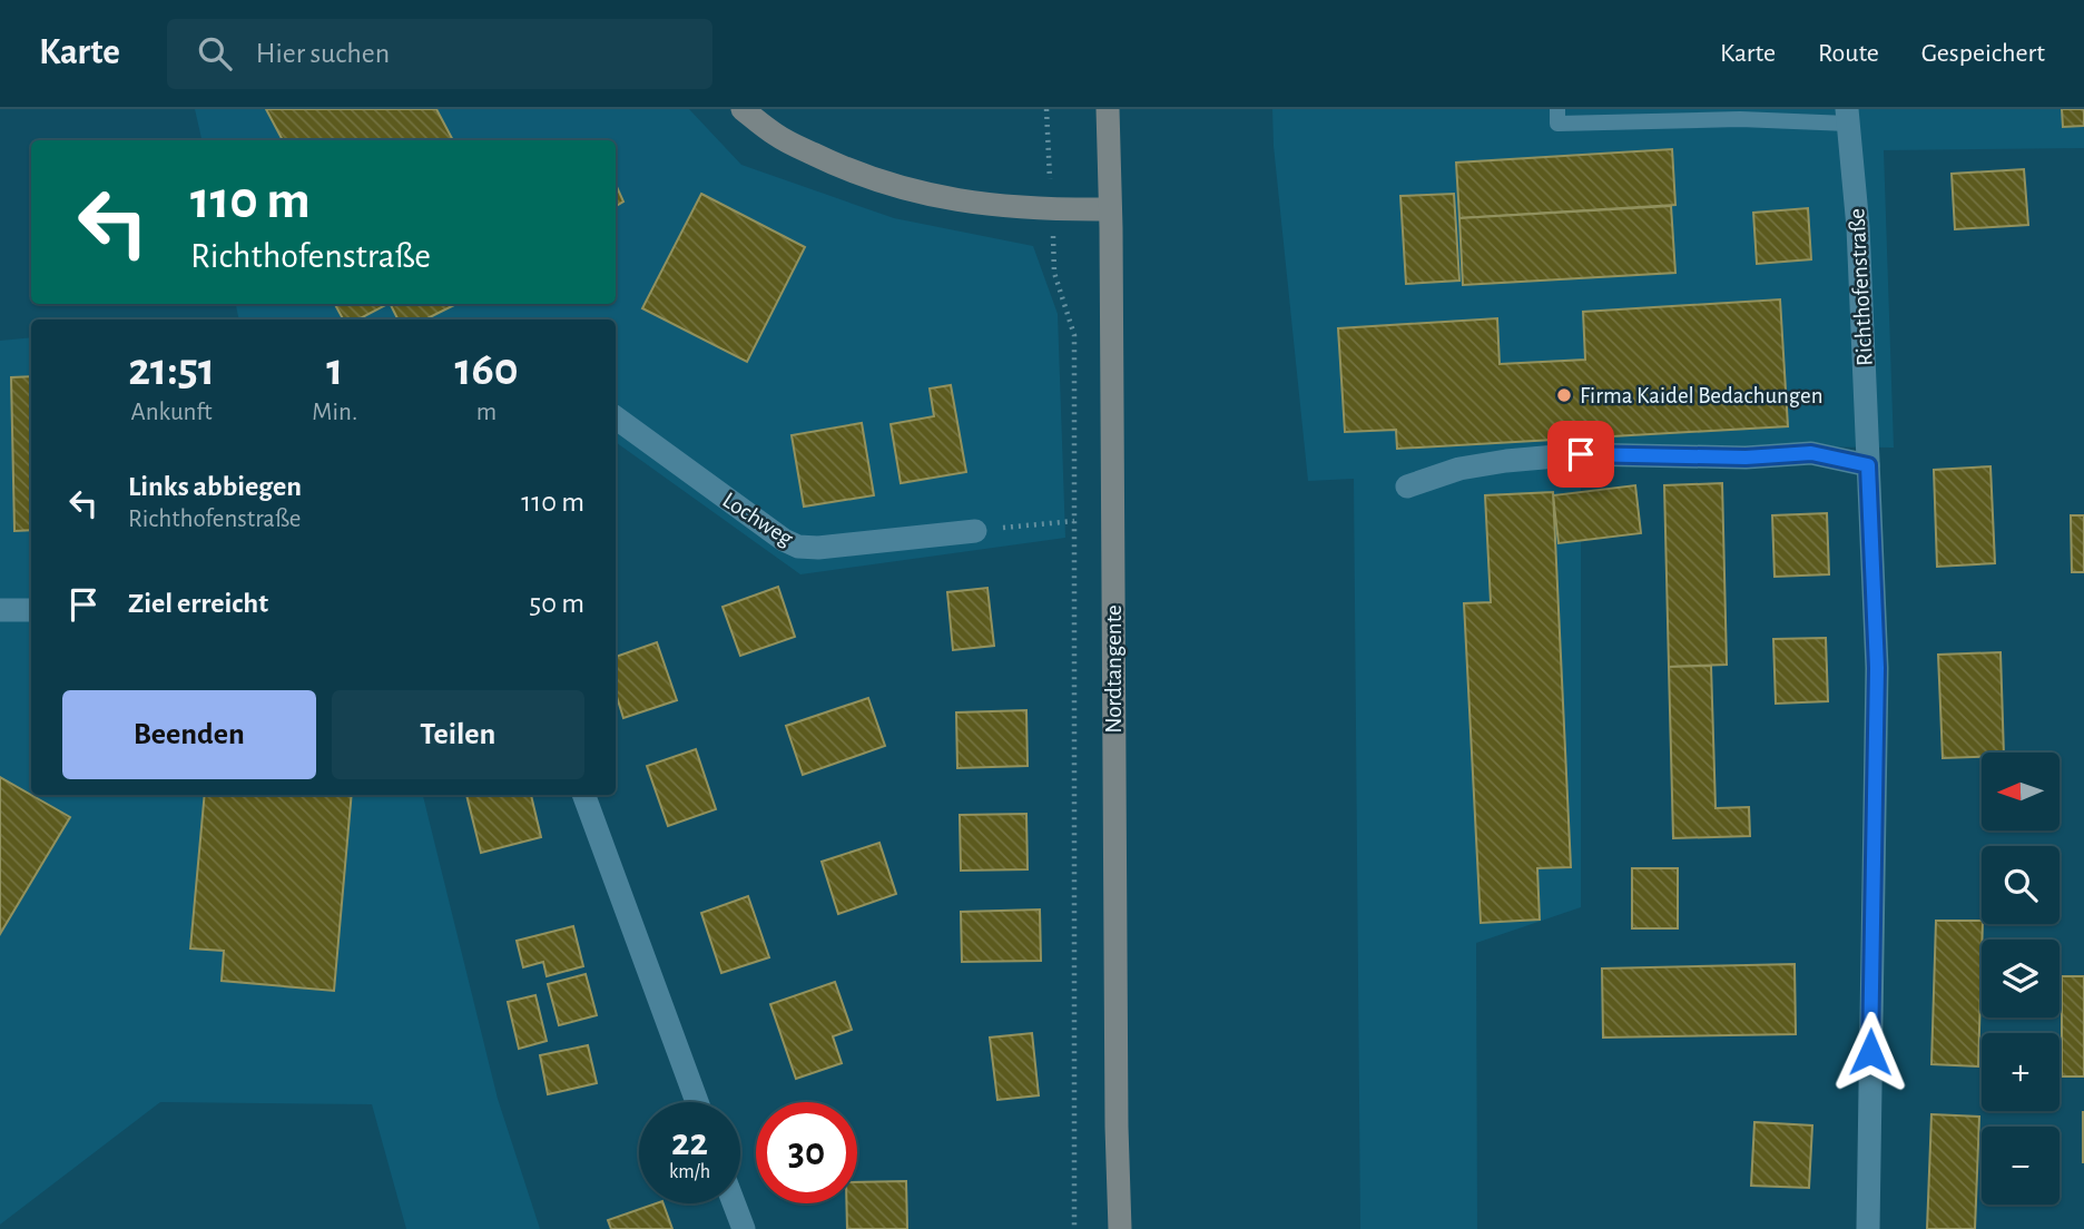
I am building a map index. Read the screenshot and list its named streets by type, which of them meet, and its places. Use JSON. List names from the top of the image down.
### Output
{
  "streets": {
    "main road": ["Nordtangente"],
    "street": ["Richthofenstraße", "Lochweg"]
  },
  "places": ["Firma Kaidel Bedachungen"],
  "north": "left",
  "page": {
    "header": "Karte",
    "search": "Hier suchen",
    "nav": ["Karte", "Route", "Gespeichert"],
    "turn": ["110 m", "Richthofenstraße"],
    "eta": [
      "21:51",
      "Ankunft",
      "1",
      "Min.",
      "160",
      "m"
    ],
    "list": [
      {
        "name": "Links abbiegen",
        "note": "Richthofenstraße",
        "value": "110 m"
      },
      {
        "name": "Ziel erreicht",
        "value": "50 m"
      }
    ],
    "buttons": ["Beenden", "Teilen"],
    "map_buttons": ["+", "−"],
    "speed": "22 km/h",
    "limit": "30"
  }
}
